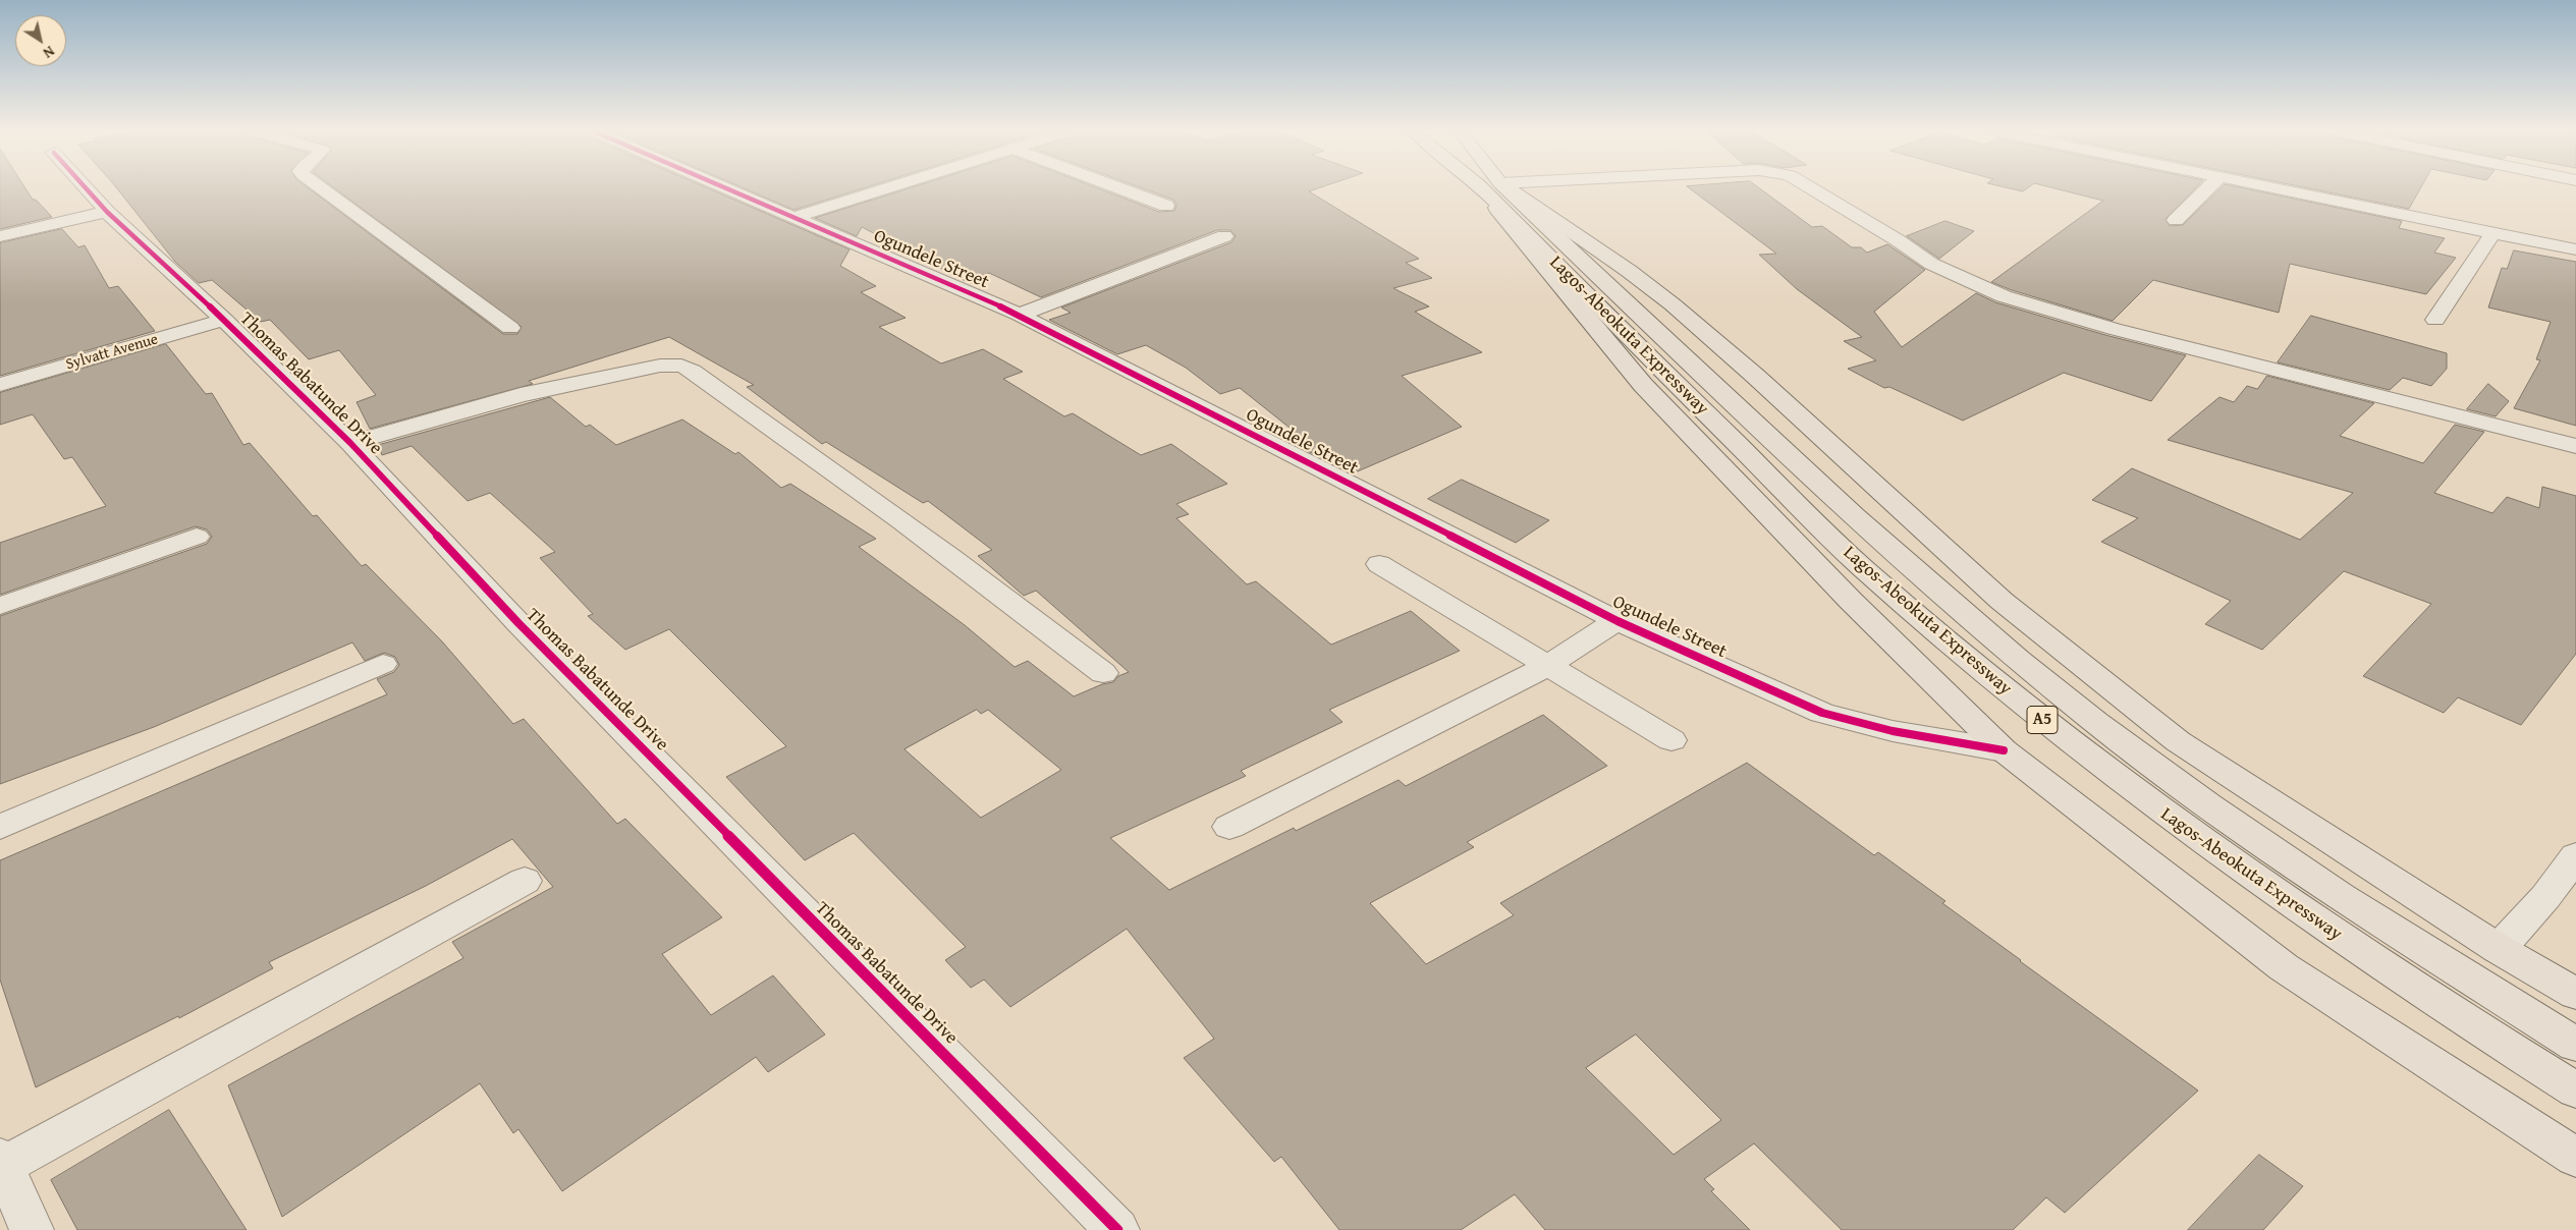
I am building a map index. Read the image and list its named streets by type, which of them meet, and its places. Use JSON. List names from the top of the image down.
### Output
{
  "streets": {
    "main road": ["Lagos-Abeokuta Expressway", "A5"],
    "street": ["Ogundele Street", "Sylvatt Avenue", "Thomas Babatunde Drive"]
  },
  "crossings": [
    ["Sylvatt Avenue", "Thomas Babatunde Drive"]
  ],
  "north": "bottom right"
}
